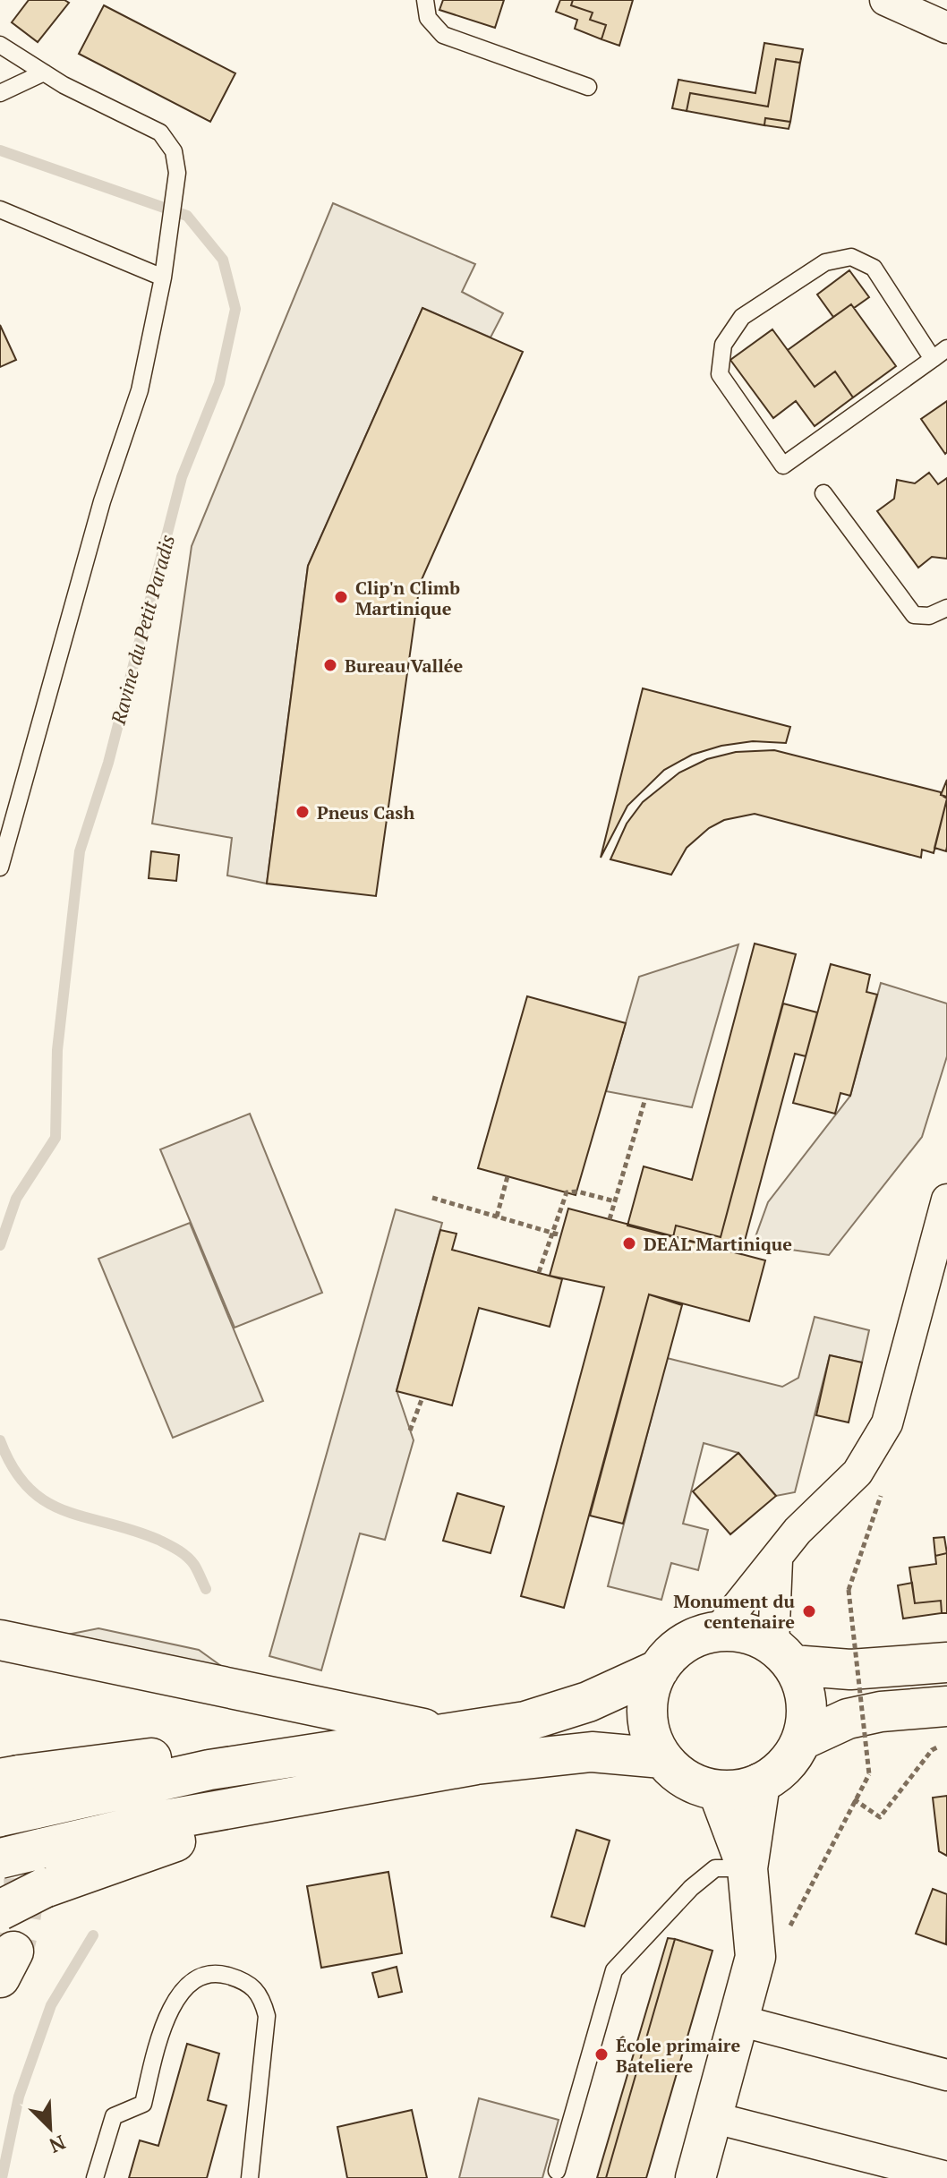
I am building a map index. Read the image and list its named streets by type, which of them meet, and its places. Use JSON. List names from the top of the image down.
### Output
{
  "water": ["Ravine du Petit Paradis"],
  "places": [
    "Clip'n Climb Martinique",
    "Bureau Vallée",
    "Pneus Cash",
    "DEAL Martinique",
    "Monument du centenaire",
    "École primaire Bateliere"
  ],
  "north": "bottom right"
}
